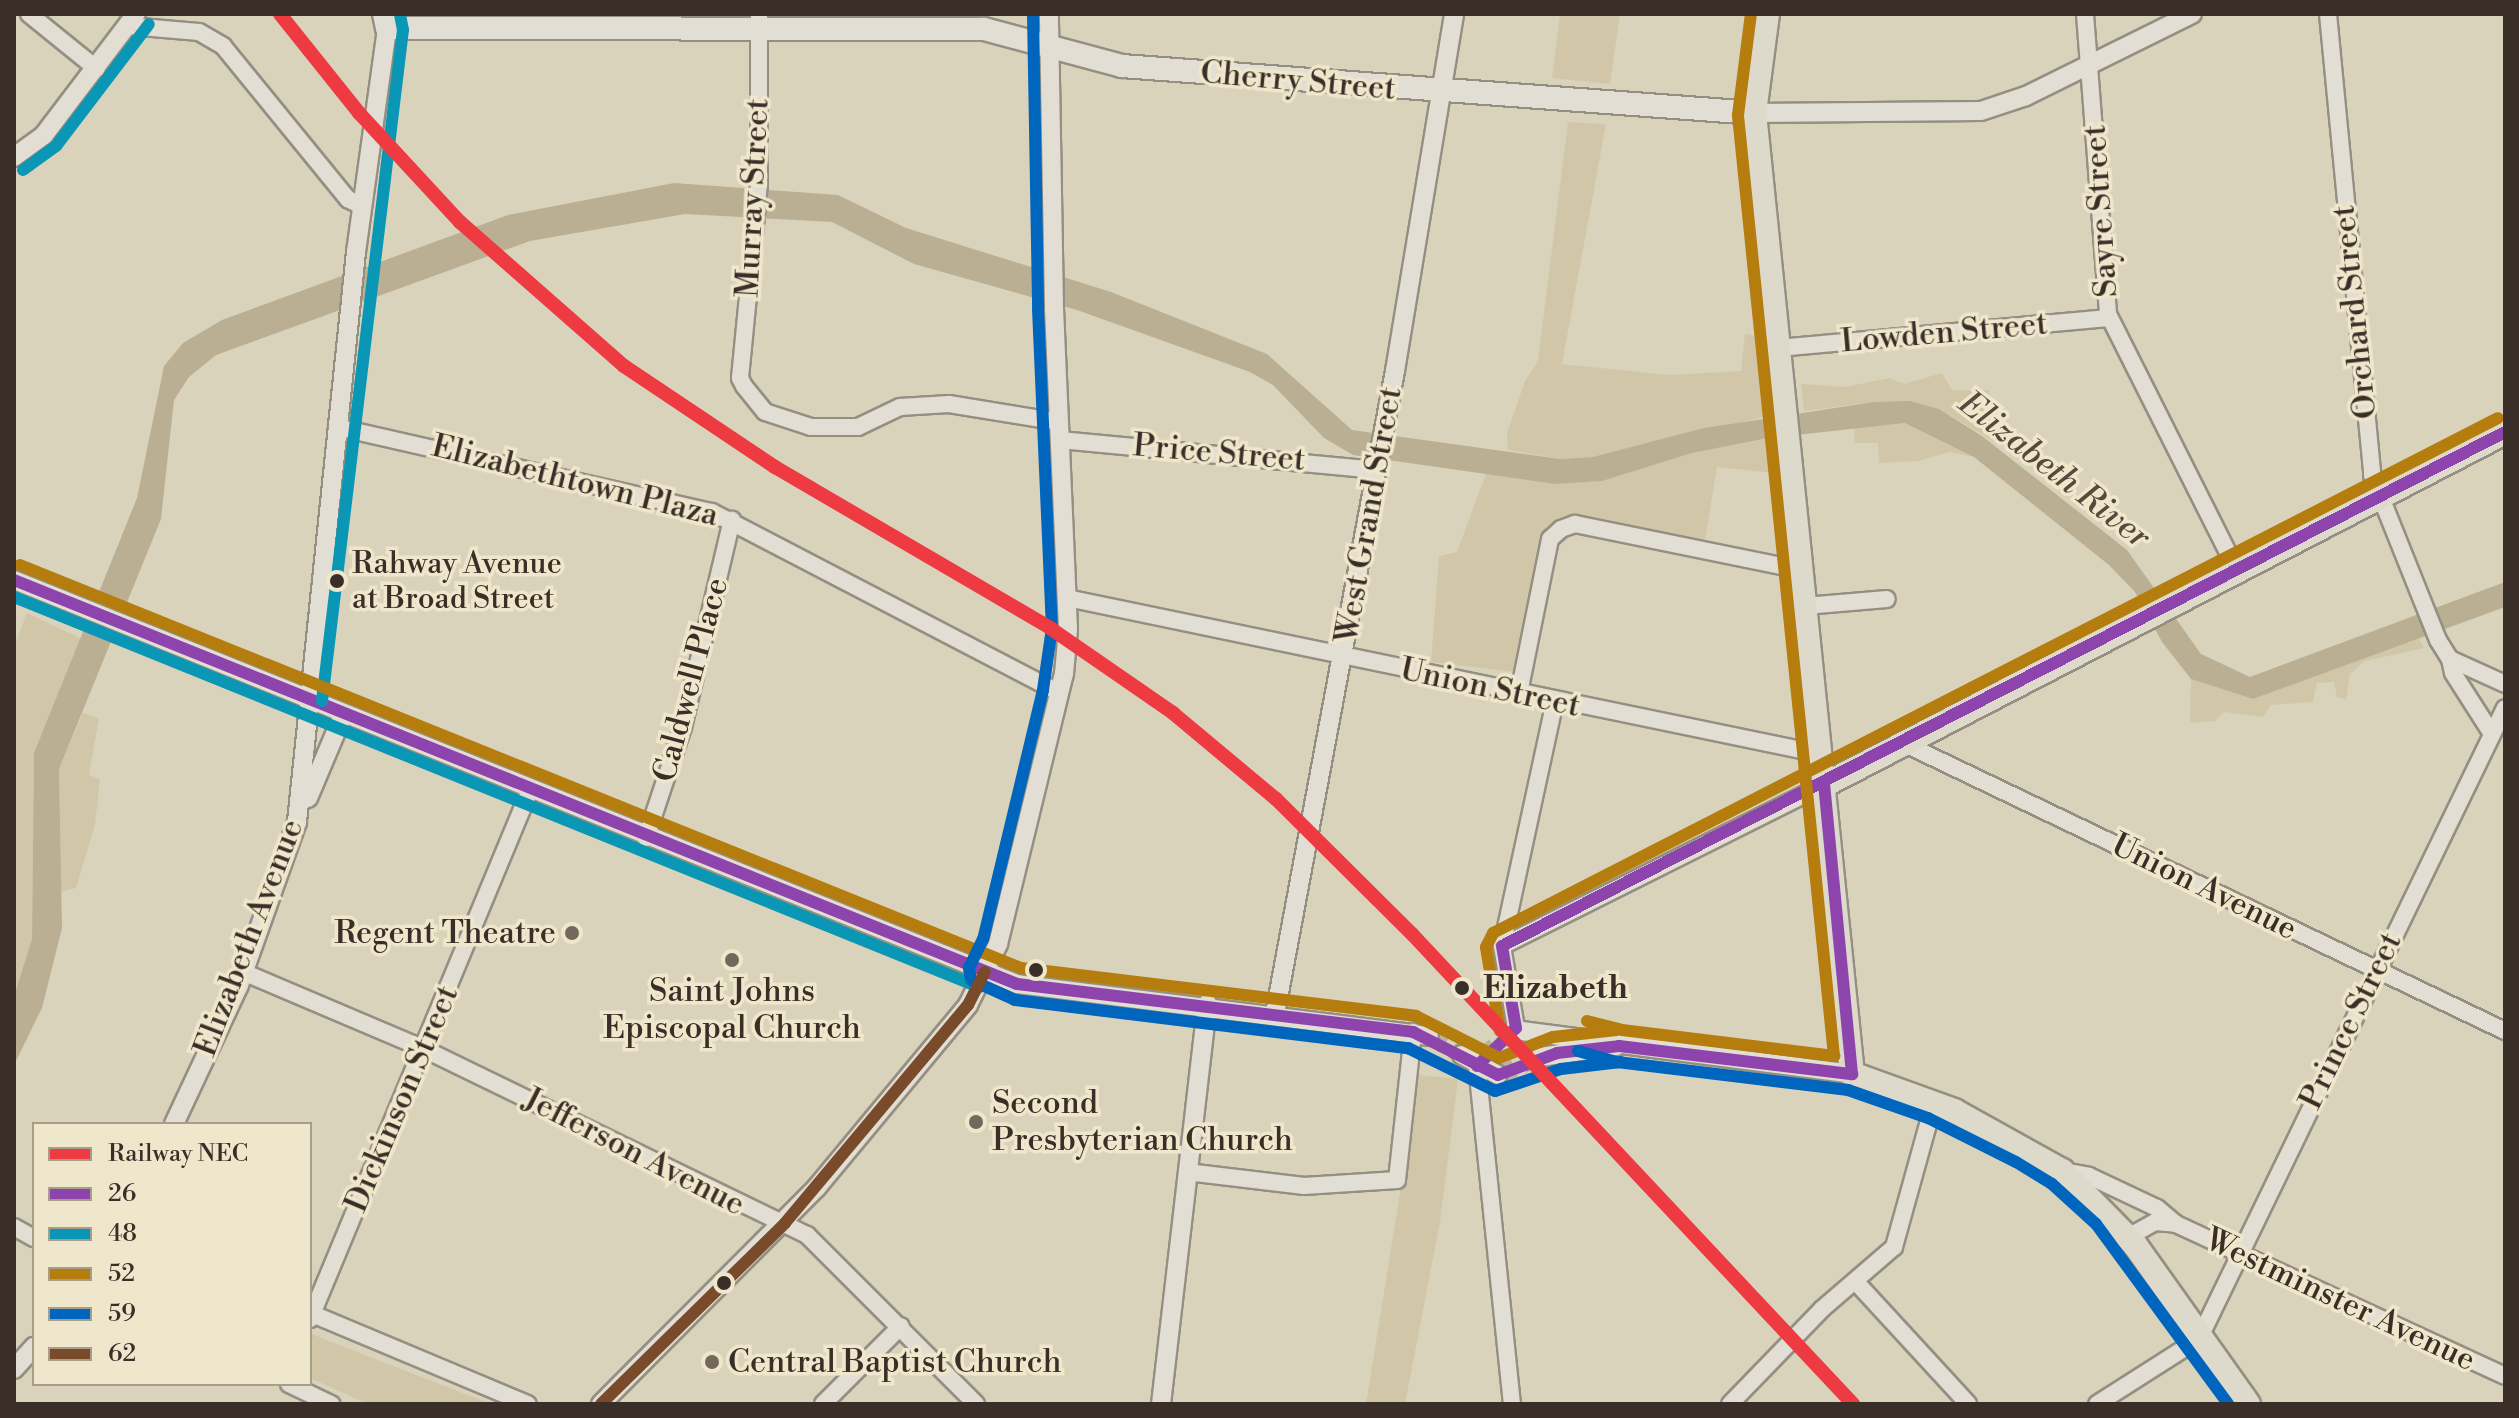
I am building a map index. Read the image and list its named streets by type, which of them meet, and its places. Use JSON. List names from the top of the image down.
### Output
{
  "streets": {
    "main road": ["Cherry Street"],
    "street": [
      "Murray Street",
      "Sayre Street",
      "Orchard Street",
      "Lowden Street",
      "Price Street",
      "Elizabethtown Plaza",
      "West Grand Street",
      "Caldwell Place",
      "Union Street",
      "Union Avenue",
      "Elizabeth Avenue",
      "Prince Street",
      "Dickinson Street",
      "Jefferson Avenue",
      "Westminster Avenue"
    ]
  },
  "crossings": [
    ["Cherry Street", "Murray Street"],
    ["Cherry Street", "Sayre Street"],
    ["Cherry Street", "West Grand Street"],
    ["Cherry Street", "Elizabeth Avenue"],
    ["Murray Street", "Price Street"],
    ["Sayre Street", "Lowden Street"],
    ["Orchard Street", "Prince Street"],
    ["Price Street", "West Grand Street"],
    ["Elizabethtown Plaza", "Caldwell Place"],
    ["Elizabethtown Plaza", "Elizabeth Avenue"],
    ["West Grand Street", "Union Street"],
    ["Union Avenue", "Prince Street"],
    ["Elizabeth Avenue", "Jefferson Avenue"],
    ["Prince Street", "Westminster Avenue"],
    ["Dickinson Street", "Jefferson Avenue"]
  ],
  "water": ["Elizabeth River"],
  "places": [
    "Rahway Avenue at Broad Street",
    "Regent Theatre",
    "Saint Johns Episcopal Church",
    "Elizabeth",
    "Second Presbyterian Church",
    "Central Baptist Church"
  ],
  "lines": [
    "rail line NEC",
    "transit line 48",
    "transit line 52",
    "transit line 59",
    "transit line 26",
    "transit line 62"
  ],
  "legend": [
    "Railway NEC",
    "26",
    "48",
    "52",
    "59",
    "62"
  ]
}
